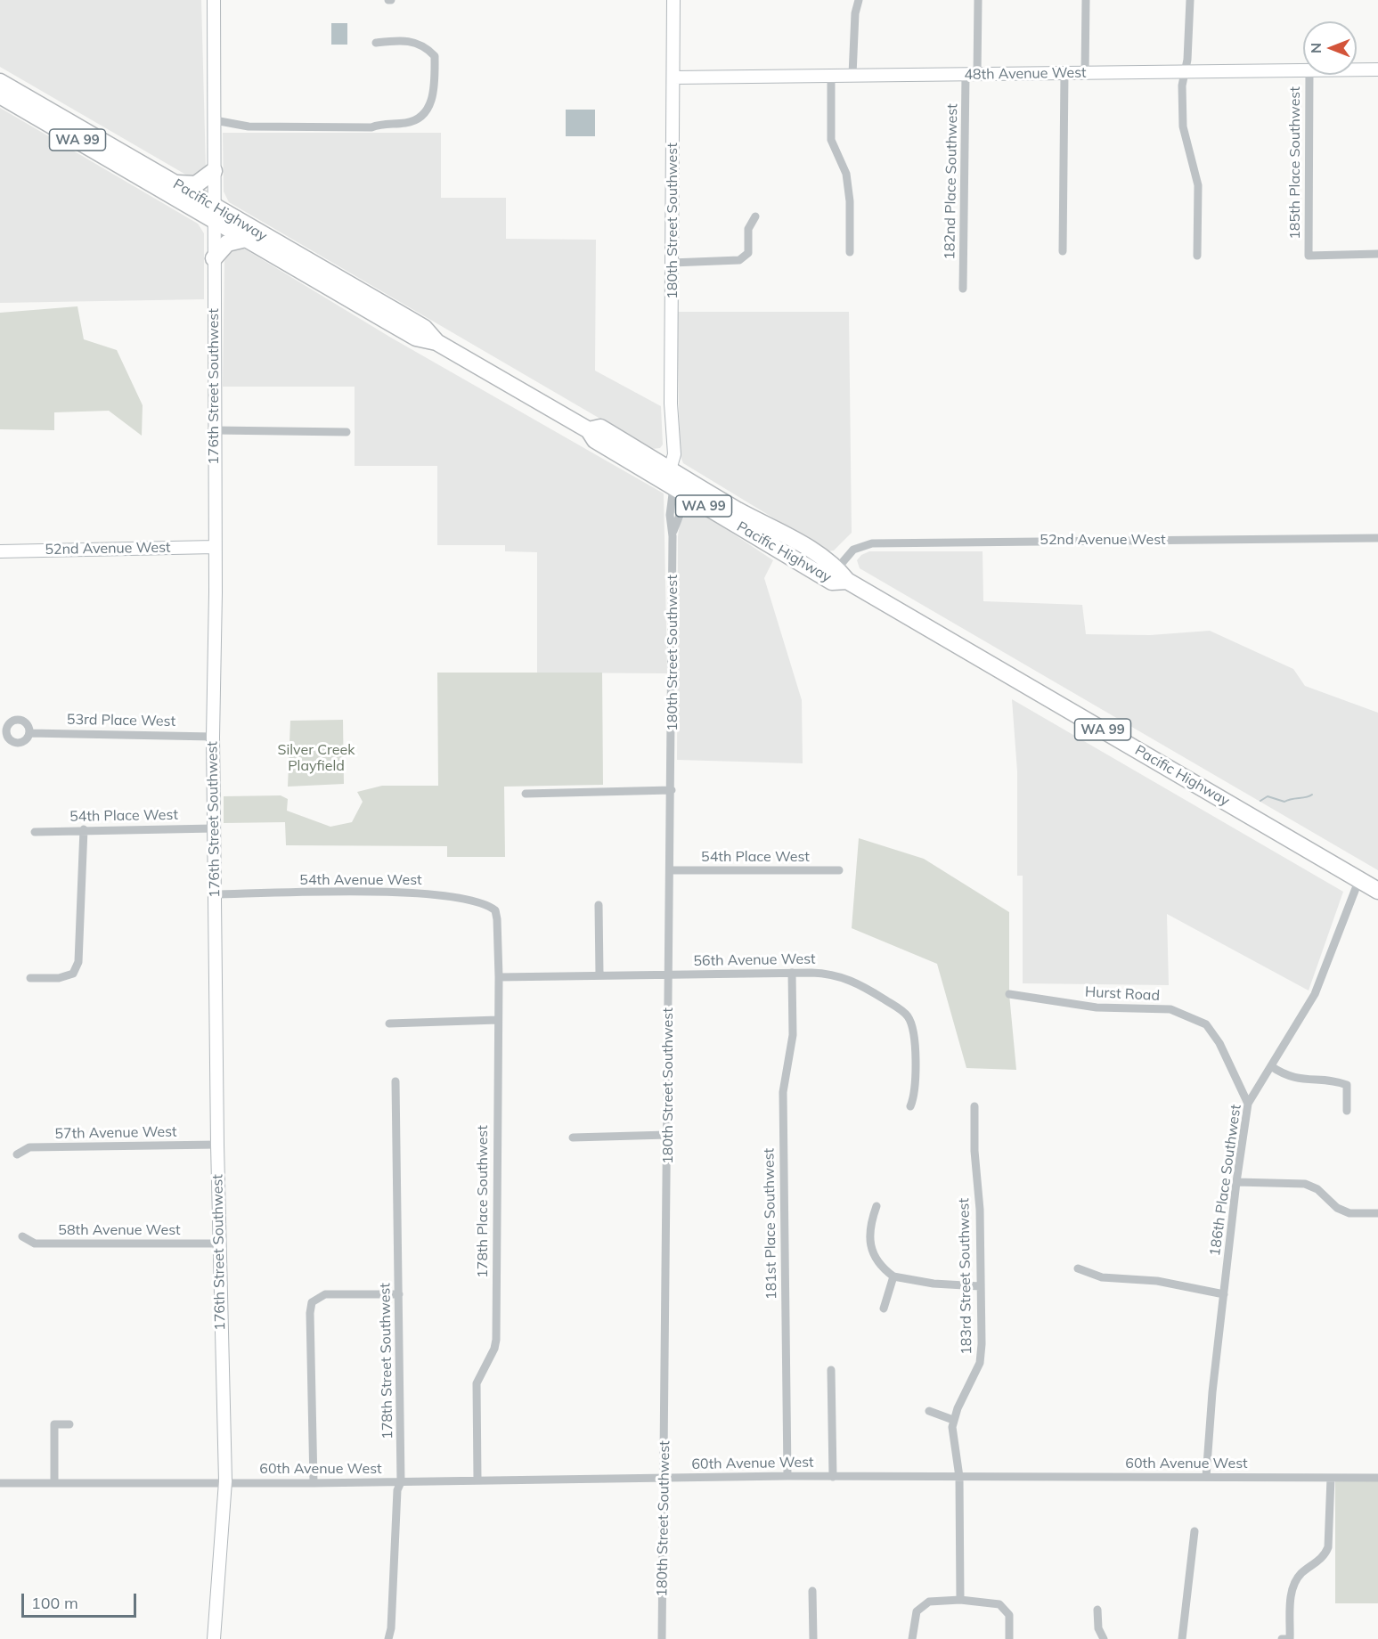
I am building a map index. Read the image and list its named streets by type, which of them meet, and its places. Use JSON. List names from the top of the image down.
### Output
{
  "streets": {
    "highway": ["WA 99", "Pacific Highway"],
    "street": [
      "48th Avenue West",
      "185th Place Southwest",
      "182nd Place Southwest",
      "180th Street Southwest",
      "176th Street Southwest",
      "52nd Avenue West",
      "53rd Place West",
      "54th Place West",
      "54th Avenue West",
      "56th Avenue West",
      "Hurst Road",
      "57th Avenue West",
      "186th Place Southwest",
      "178th Place Southwest",
      "181st Place Southwest",
      "58th Avenue West",
      "183rd Street Southwest",
      "178th Street Southwest",
      "60th Avenue West"
    ]
  },
  "crossings": [
    ["48th Avenue West", "182nd Place Southwest"],
    ["48th Avenue West", "180th Street Southwest"],
    ["Pacific Highway", "180th Street Southwest"],
    ["Pacific Highway", "176th Street Southwest"],
    ["Pacific Highway", "52nd Avenue West"],
    ["Pacific Highway", "186th Place Southwest"],
    ["180th Street Southwest", "54th Place West"],
    ["180th Street Southwest", "56th Avenue West"],
    ["180th Street Southwest", "60th Avenue West"],
    ["176th Street Southwest", "52nd Avenue West"],
    ["176th Street Southwest", "53rd Place West"],
    ["176th Street Southwest", "54th Place West"],
    ["176th Street Southwest", "54th Avenue West"],
    ["176th Street Southwest", "57th Avenue West"],
    ["176th Street Southwest", "58th Avenue West"],
    ["176th Street Southwest", "60th Avenue West"],
    ["54th Avenue West", "178th Place Southwest"],
    ["56th Avenue West", "178th Place Southwest"],
    ["56th Avenue West", "181st Place Southwest"],
    ["Hurst Road", "186th Place Southwest"],
    ["186th Place Southwest", "60th Avenue West"],
    ["178th Place Southwest", "60th Avenue West"],
    ["181st Place Southwest", "60th Avenue West"],
    ["183rd Street Southwest", "60th Avenue West"],
    ["178th Street Southwest", "60th Avenue West"]
  ],
  "parks": ["Silver Creek Playfield"],
  "scale_bar": "100 m",
  "north": "left"
}
